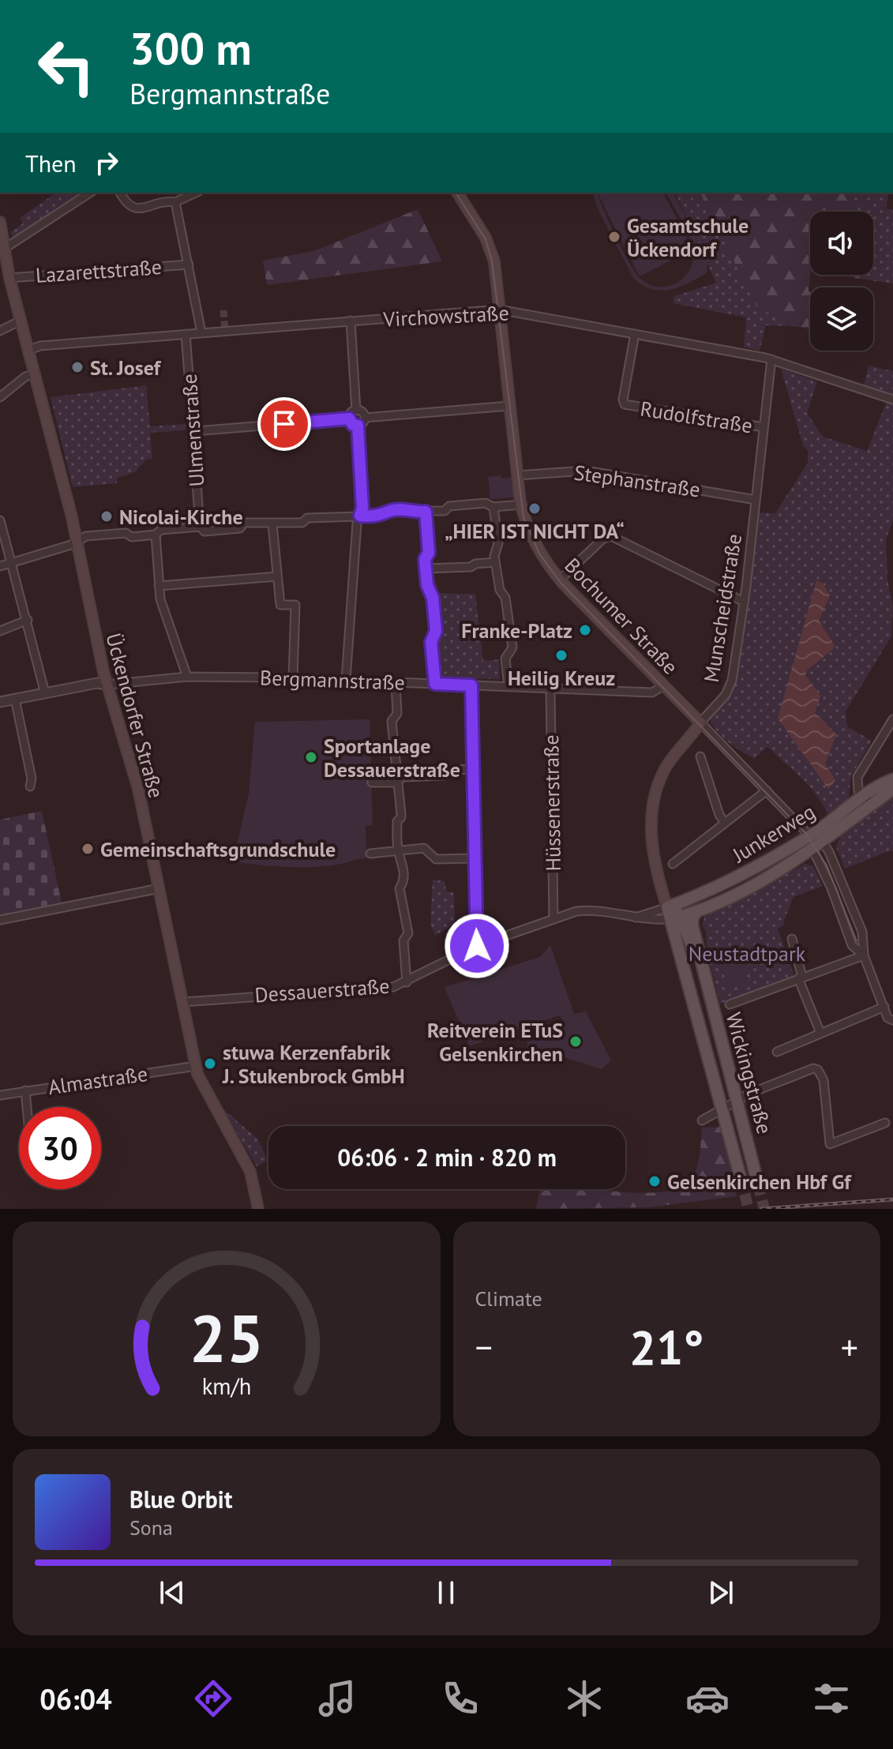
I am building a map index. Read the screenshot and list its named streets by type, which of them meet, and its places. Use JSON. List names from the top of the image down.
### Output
{
  "streets": {
    "main road": [
      "Munscheidstraße",
      "Bochumer Straße",
      "Ückendorfer Straße",
      "Junkerweg",
      "Wickingstraße"
    ],
    "street": [
      "Lazarettstraße",
      "Virchowstraße",
      "Rudolfstraße",
      "Ulmenstraße",
      "Stephanstraße",
      "Bergmannstraße",
      "Hüssenerstraße",
      "Dessauerstraße",
      "Almastraße"
    ]
  },
  "crossings": [
    ["Lazarettstraße", "Ückendorfer Straße"],
    ["Virchowstraße", "Rudolfstraße"],
    ["Virchowstraße", "Ulmenstraße"],
    ["Virchowstraße", "Munscheidstraße"],
    ["Virchowstraße", "Bochumer Straße"],
    ["Virchowstraße", "Ückendorfer Straße"],
    ["Rudolfstraße", "Munscheidstraße"],
    ["Stephanstraße", "Munscheidstraße"],
    ["Stephanstraße", "Bochumer Straße"],
    ["Munscheidstraße", "Bochumer Straße"],
    ["Munscheidstraße", "Junkerweg"],
    ["Munscheidstraße", "Dessauerstraße"],
    ["Munscheidstraße", "Wickingstraße"],
    ["Bochumer Straße", "Bergmannstraße"],
    ["Bochumer Straße", "Junkerweg"],
    ["Bergmannstraße", "Ückendorfer Straße"],
    ["Bergmannstraße", "Hüssenerstraße"],
    ["Ückendorfer Straße", "Dessauerstraße"],
    ["Ückendorfer Straße", "Almastraße"],
    ["Hüssenerstraße", "Dessauerstraße"],
    ["Junkerweg", "Dessauerstraße"],
    ["Junkerweg", "Wickingstraße"],
    ["Dessauerstraße", "Wickingstraße"]
  ],
  "parks": ["Neustadtpark"],
  "places": [
    "Gesamtschule Ückendorf",
    "St. Josef",
    "„HIER IST NICHT DA“",
    "Nicolai-Kirche",
    "Franke-Platz",
    "Heilig Kreuz",
    "Sportanlage Dessauerstraße",
    "Gemeinschaftsgrundschule",
    "Reitverein ETuS Gelsenkirchen",
    "stuwa Kerzenfabrik J. Stukenbrock GmbH",
    "Gelsenkirchen Hbf Gf"
  ],
  "page": {
    "turn": ["300 m", "Bergmannstraße"],
    "then": "Then",
    "limit": "30",
    "trip": "06:06 · 2 min · 820 m",
    "tile": "Climate",
    "heat": ["−", "21°", "+"],
    "song": ["Blue Orbit", "Sona"],
    "tabs": "06:04",
    "gauge": ["25", "km/h"]
  }
}
